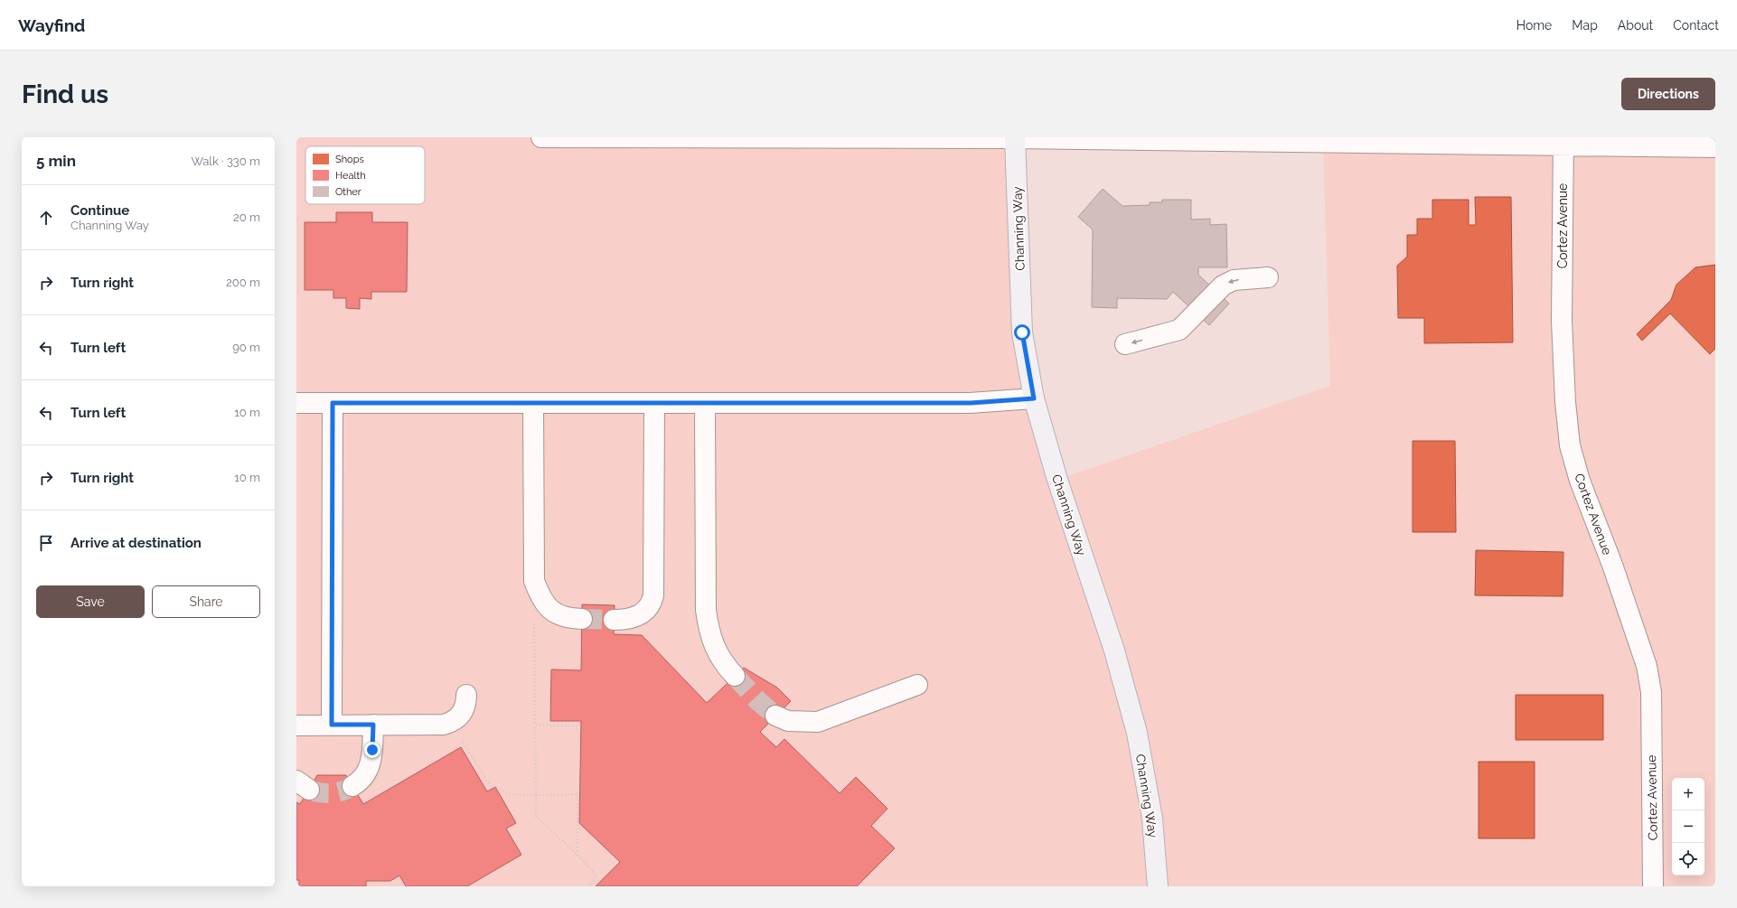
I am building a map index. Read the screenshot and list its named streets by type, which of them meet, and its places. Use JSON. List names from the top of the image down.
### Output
{
  "streets": {
    "main road": ["Channing Way"],
    "street": ["Cortez Avenue"]
  },
  "legend": ["Shops", "Health", "Other"],
  "page": {
    "header": "Wayfind",
    "nav": [
      "Home",
      "Map",
      "About",
      "Contact"
    ],
    "buttons": [
      "Directions",
      ["Save", "Share"]
    ],
    "title": "Find us",
    "heading": ["5 min", "Walk · 330 m"],
    "list": [
      ["Continue", "Channing Way", "20 m"],
      ["Turn right", "200 m"],
      ["Turn left", "90 m"],
      ["Turn left", "10 m"],
      ["Turn right", "10 m"],
      "Arrive at destination"
    ],
    "map_buttons": ["+", "−"]
  }
}
